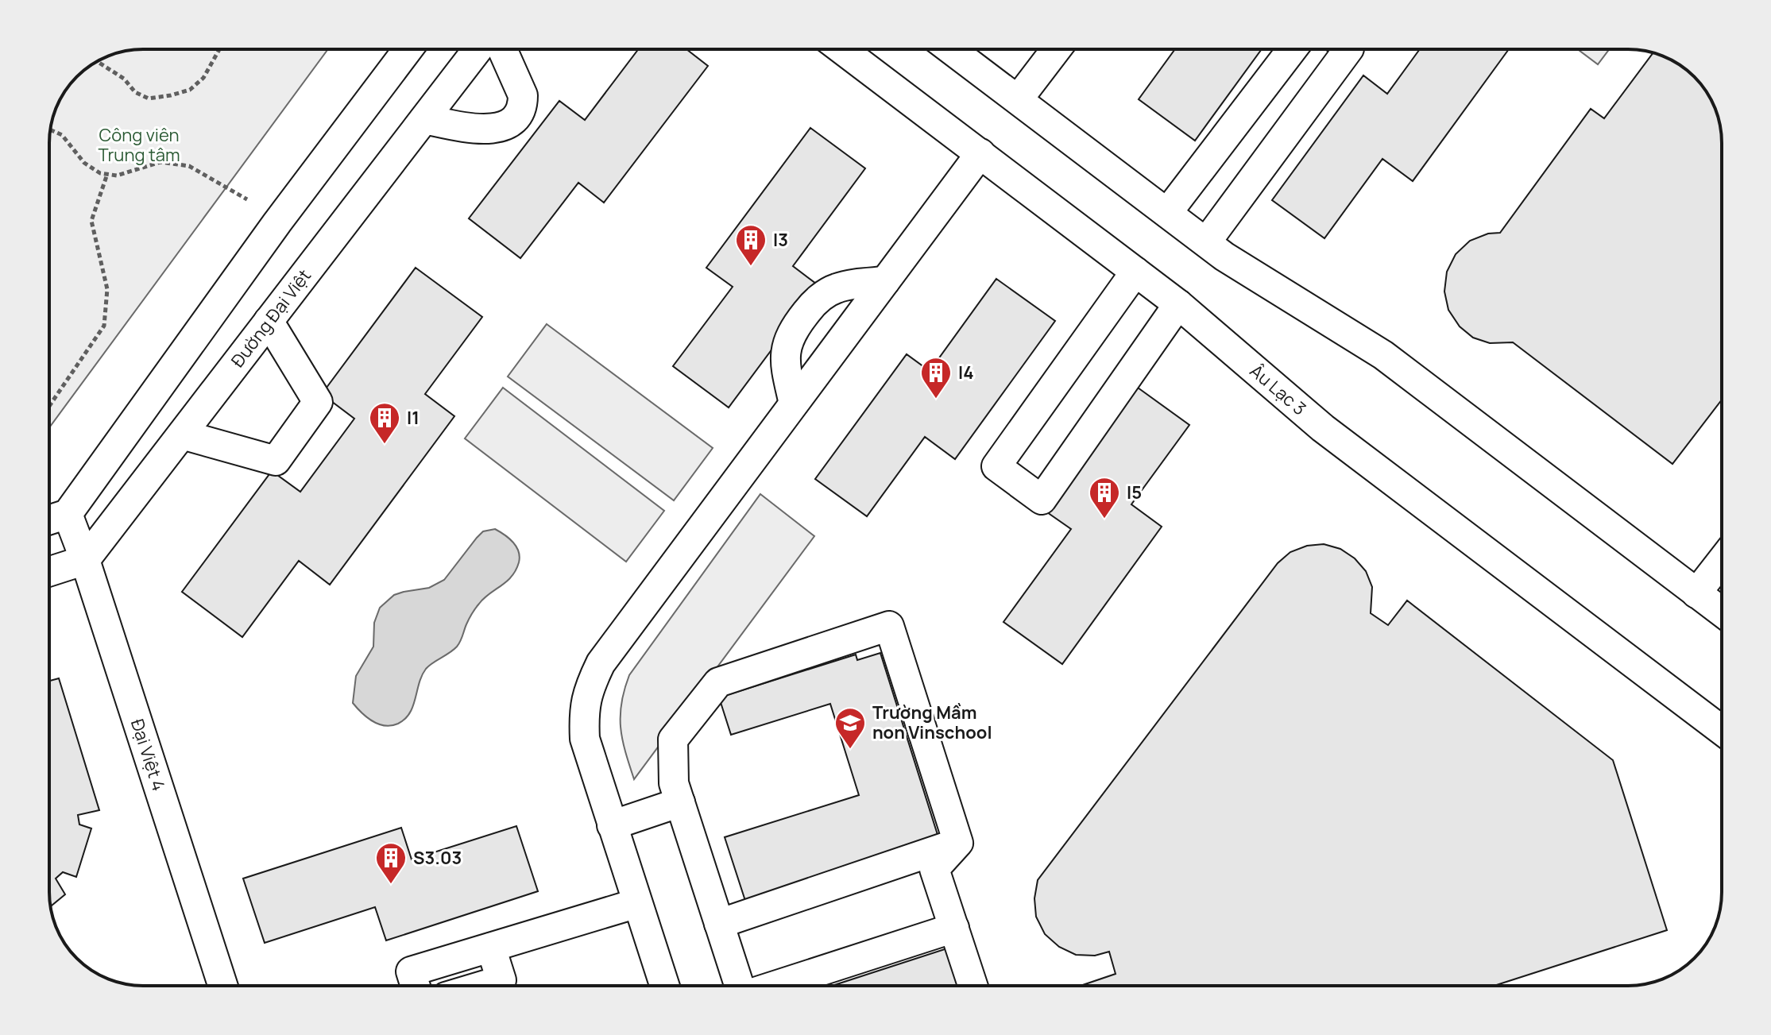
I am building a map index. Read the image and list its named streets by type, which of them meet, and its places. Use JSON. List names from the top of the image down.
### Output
{
  "streets": {
    "street": ["Đường Đại Việt", "Âu Lạc 3", "Đại Việt 4"]
  },
  "crossings": [
    ["Đường Đại Việt", "Đại Việt 4"]
  ],
  "parks": ["Công viên Trung tâm"],
  "places": {
    "building": [
      "I3",
      "I4",
      "I1",
      "I5",
      "S3.03"
    ],
    "school or university": ["Trường Mầm non Vinschool"]
  }
}
